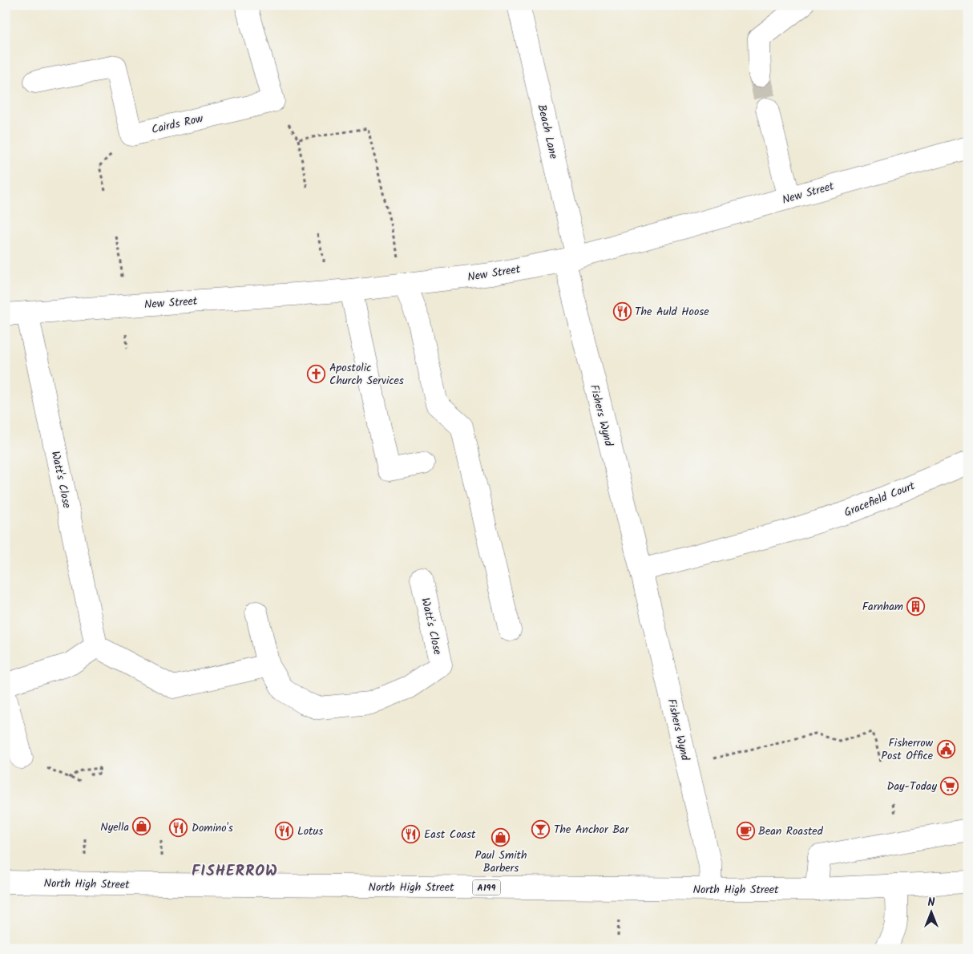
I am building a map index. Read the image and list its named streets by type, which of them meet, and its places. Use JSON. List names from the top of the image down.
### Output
{
  "streets": {
    "street": [
      "Cairds Row",
      "Beach Lane",
      "New Street",
      "Fishers Wynd",
      "Watt's Close",
      "Gracefield Court",
      "North High Street",
      "A199"
    ]
  },
  "crossings": [
    ["Beach Lane", "New Street"],
    ["Beach Lane", "Fishers Wynd"],
    ["New Street", "Fishers Wynd"],
    ["New Street", "Watt's Close"],
    ["Fishers Wynd", "Gracefield Court"],
    ["Fishers Wynd", "North High Street"]
  ],
  "districts": ["FISHERROW"],
  "places": {
    "restaurant": [
      "The Auld Hoose",
      "Domino's",
      "Lotus",
      "East Coast"
    ],
    "church": ["Apostolic Church Services"],
    "building": ["Farnham"],
    "public building": ["Fisherrow Post Office"],
    "supermarket": ["Day-Today"],
    "shop": ["Nyella", "Paul Smith Barbers"],
    "bar": ["The Anchor Bar"],
    "cafe": ["Bean Roasted"]
  },
  "north": "top"
}
